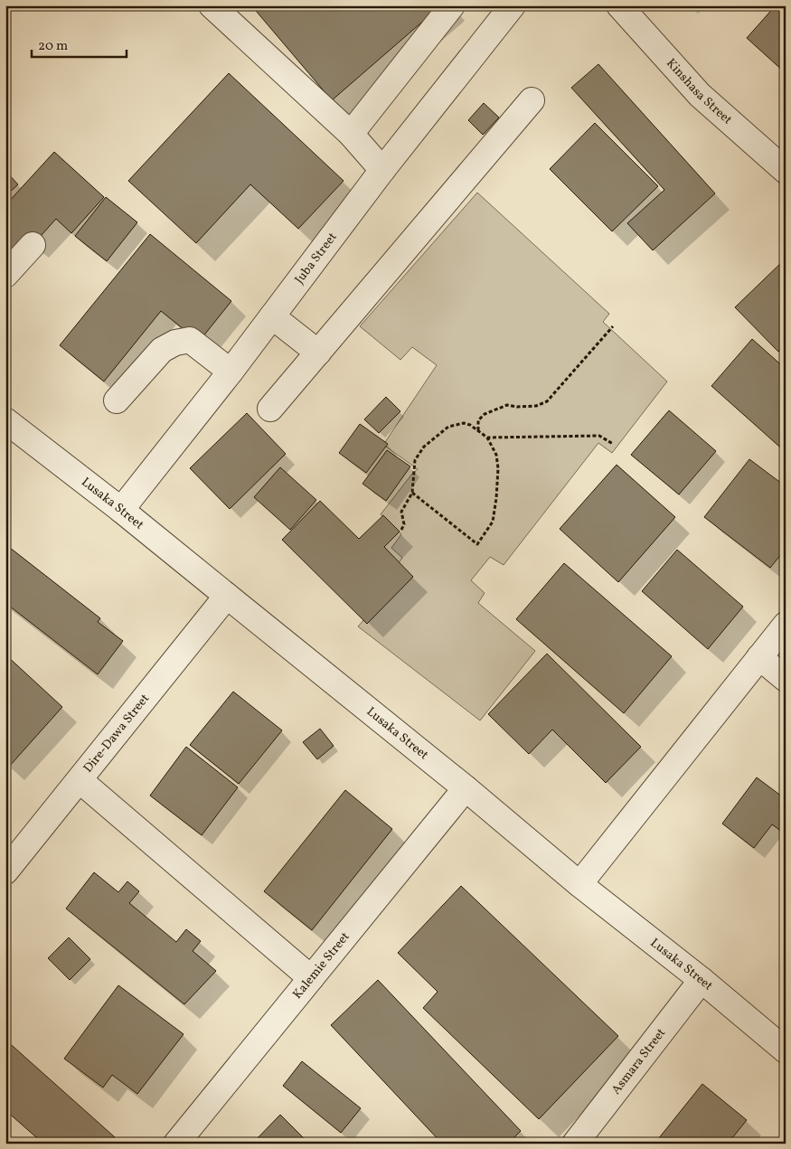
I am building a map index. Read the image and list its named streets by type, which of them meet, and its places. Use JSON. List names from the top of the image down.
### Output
{
  "streets": {
    "street": [
      "Kinshasa Street",
      "Juba Street",
      "Lusaka Street",
      "Dire-Dawa Street",
      "Kalemie Street",
      "Asmara Street"
    ]
  },
  "crossings": [
    ["Juba Street", "Lusaka Street"],
    ["Lusaka Street", "Dire-Dawa Street"],
    ["Lusaka Street", "Kalemie Street"],
    ["Lusaka Street", "Asmara Street"]
  ],
  "scale_bar": "20 m"
}
